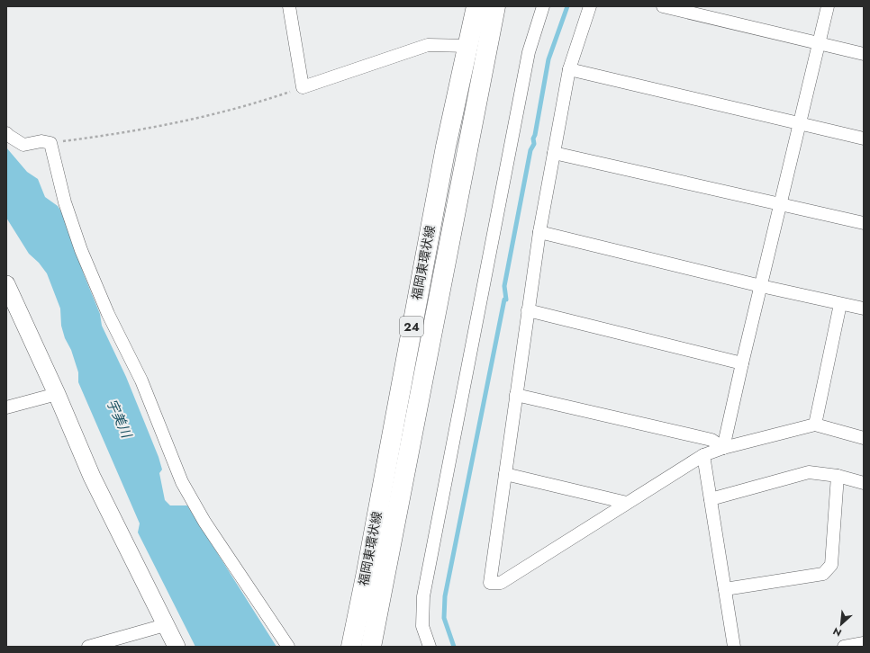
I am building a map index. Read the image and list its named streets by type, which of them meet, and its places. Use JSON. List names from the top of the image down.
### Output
{
  "streets": {
    "main road": ["福岡東環状線", "24"]
  },
  "water": ["宇美川"],
  "north": "bottom left"
}
